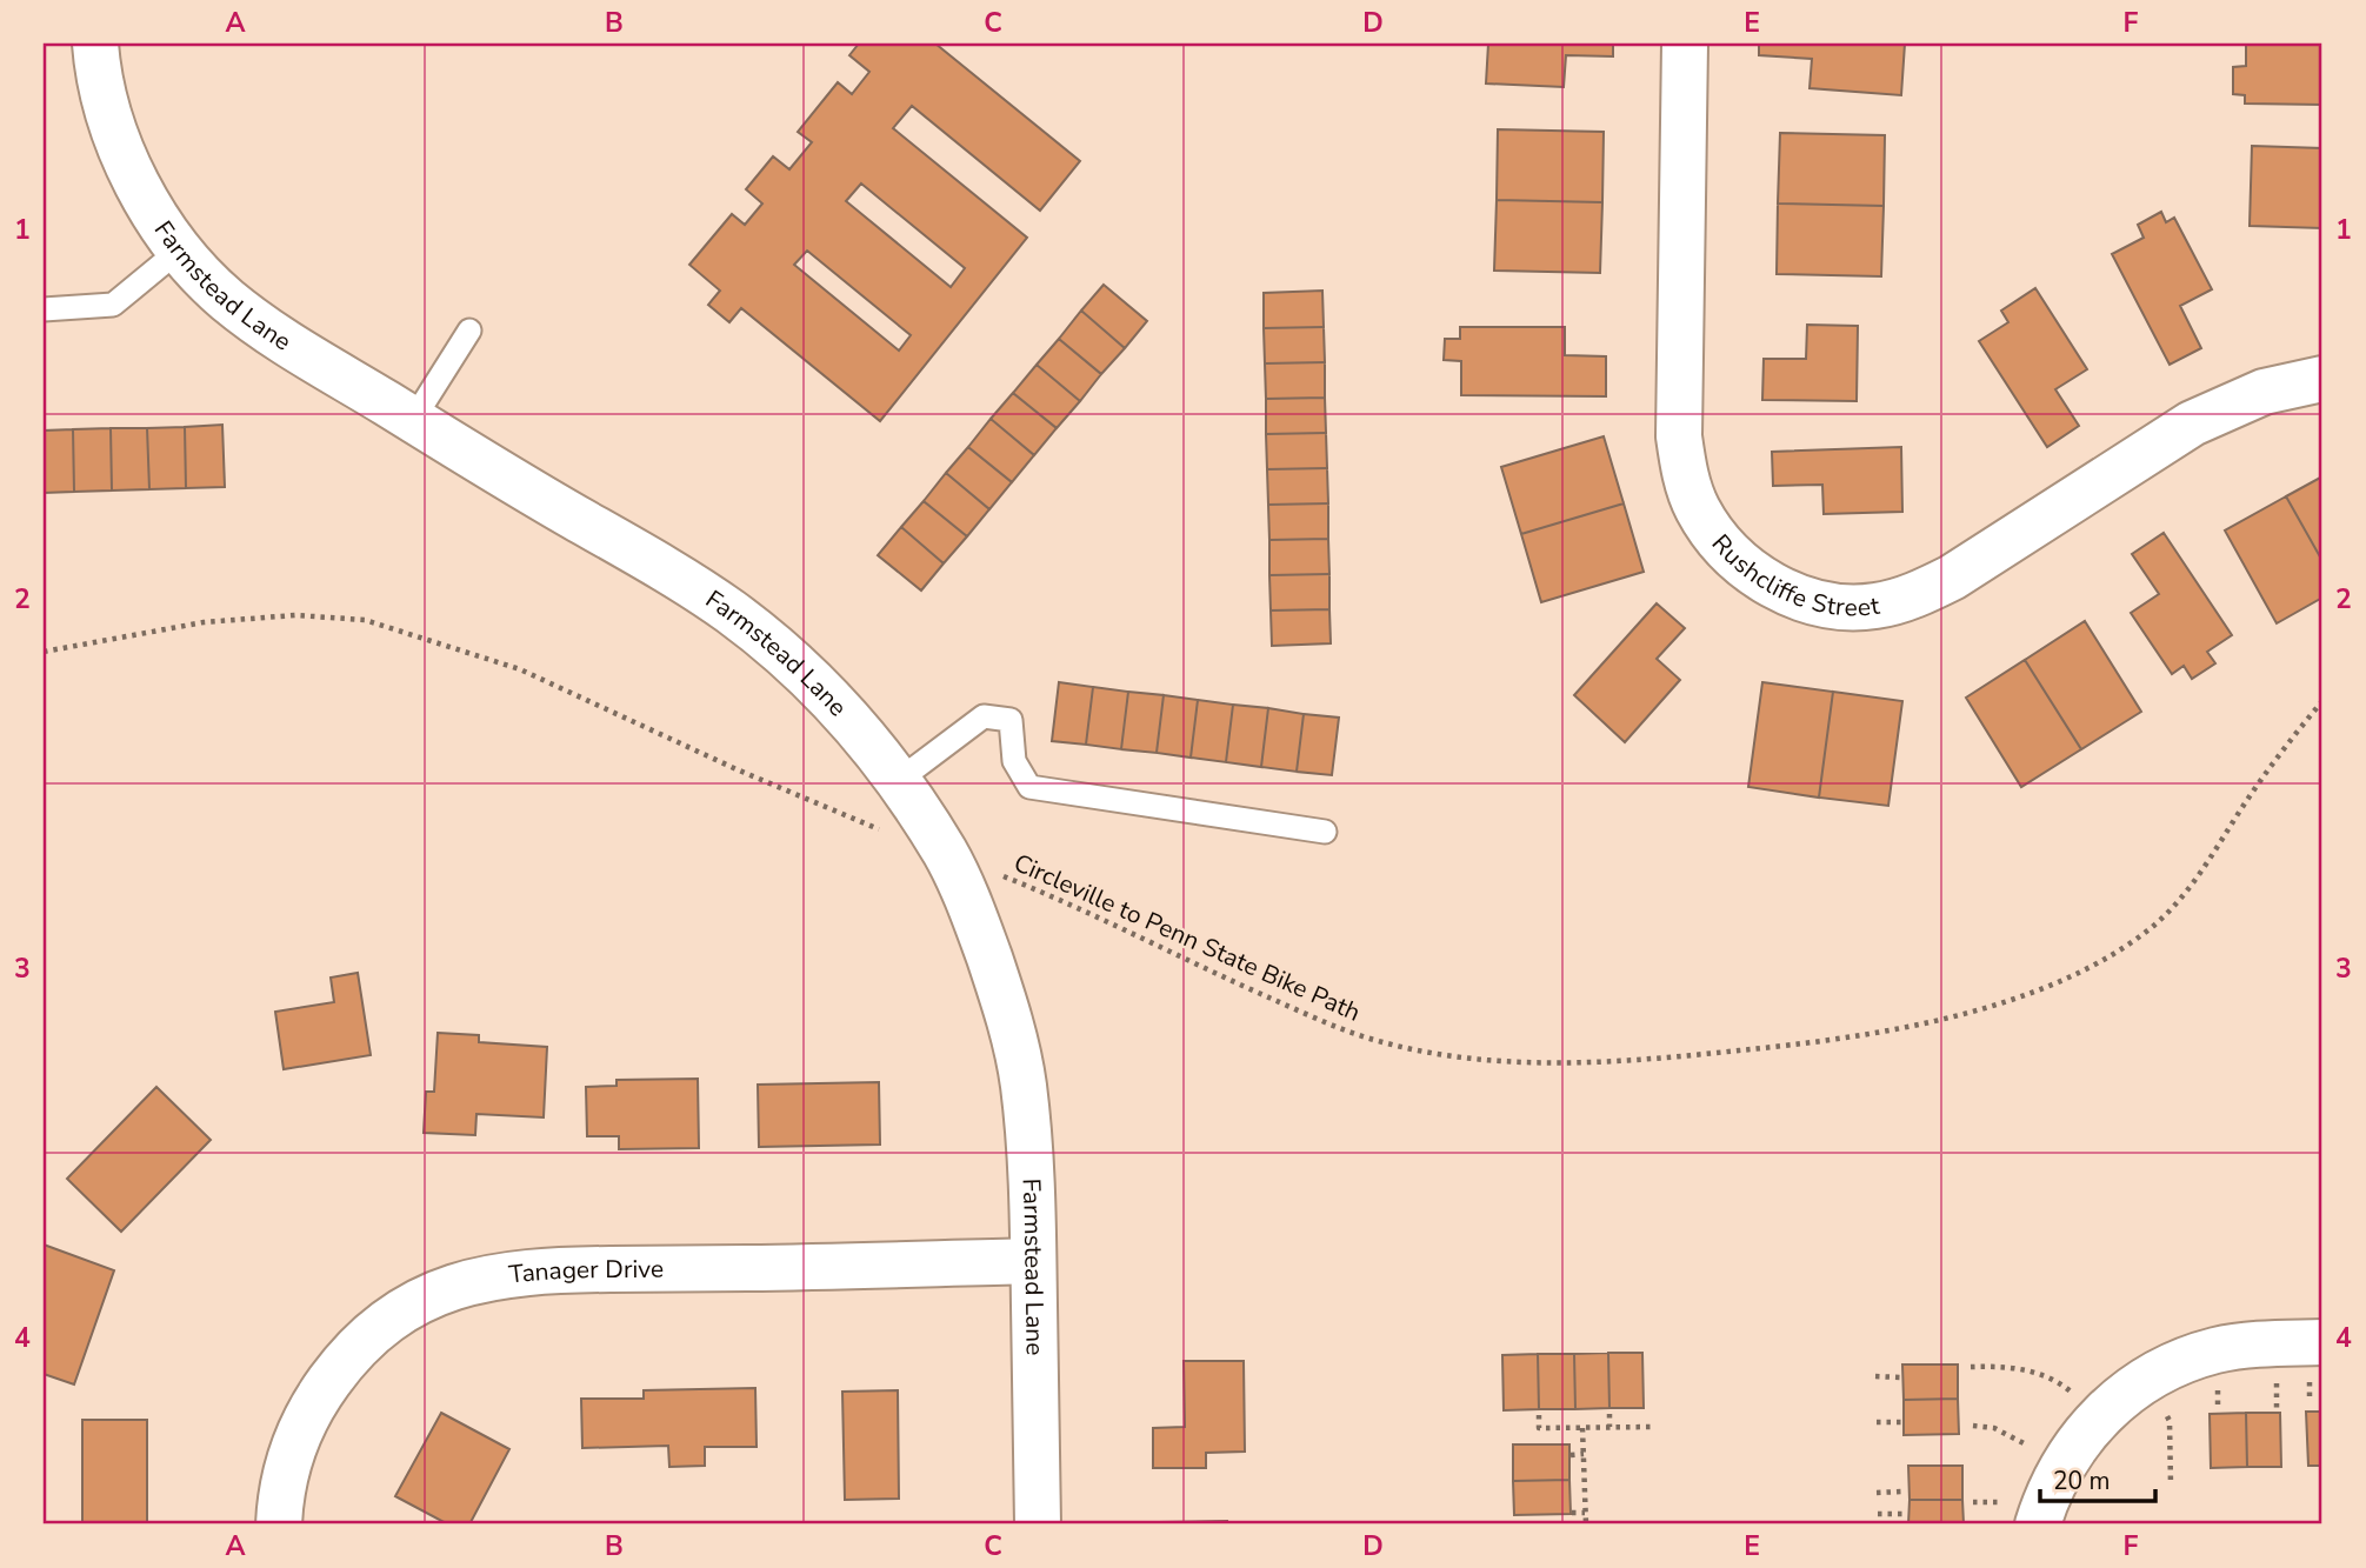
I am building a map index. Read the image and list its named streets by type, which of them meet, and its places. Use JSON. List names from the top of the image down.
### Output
{
  "streets": {
    "street": ["Farmstead Lane", "Rushcliffe Street", "Tanager Drive"],
    "path": ["Circleville to Penn State Bike Path"]
  },
  "crossings": [
    ["Farmstead Lane", "Tanager Drive"]
  ],
  "scale_bar": "20 m",
  "grid": {
    "columns": [
      "A",
      "B",
      "C",
      "D",
      "E",
      "F"
    ],
    "rows": [
      "1",
      "2",
      "3",
      "4"
    ]
  }
}
